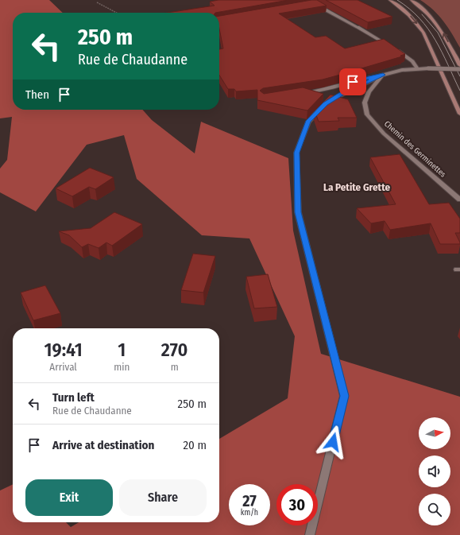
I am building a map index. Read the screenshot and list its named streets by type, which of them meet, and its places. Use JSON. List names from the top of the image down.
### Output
{
  "streets": {
    "street": ["Chemin des Germinettes"]
  },
  "districts": ["La Petite Grette"],
  "north": "right",
  "page": {
    "turn": ["250 m", "Rue de Chaudanne"],
    "then": "Then",
    "eta": [
      "19:41",
      "Arrival",
      "1",
      "min",
      "270",
      "m"
    ],
    "list": [
      {
        "name": "Turn left",
        "note": "Rue de Chaudanne",
        "value": "250 m"
      },
      {
        "name": "Arrive at destination",
        "value": "20 m"
      }
    ],
    "buttons": ["Exit", "Share"],
    "speed": "27 km/h",
    "limit": "30"
  }
}
